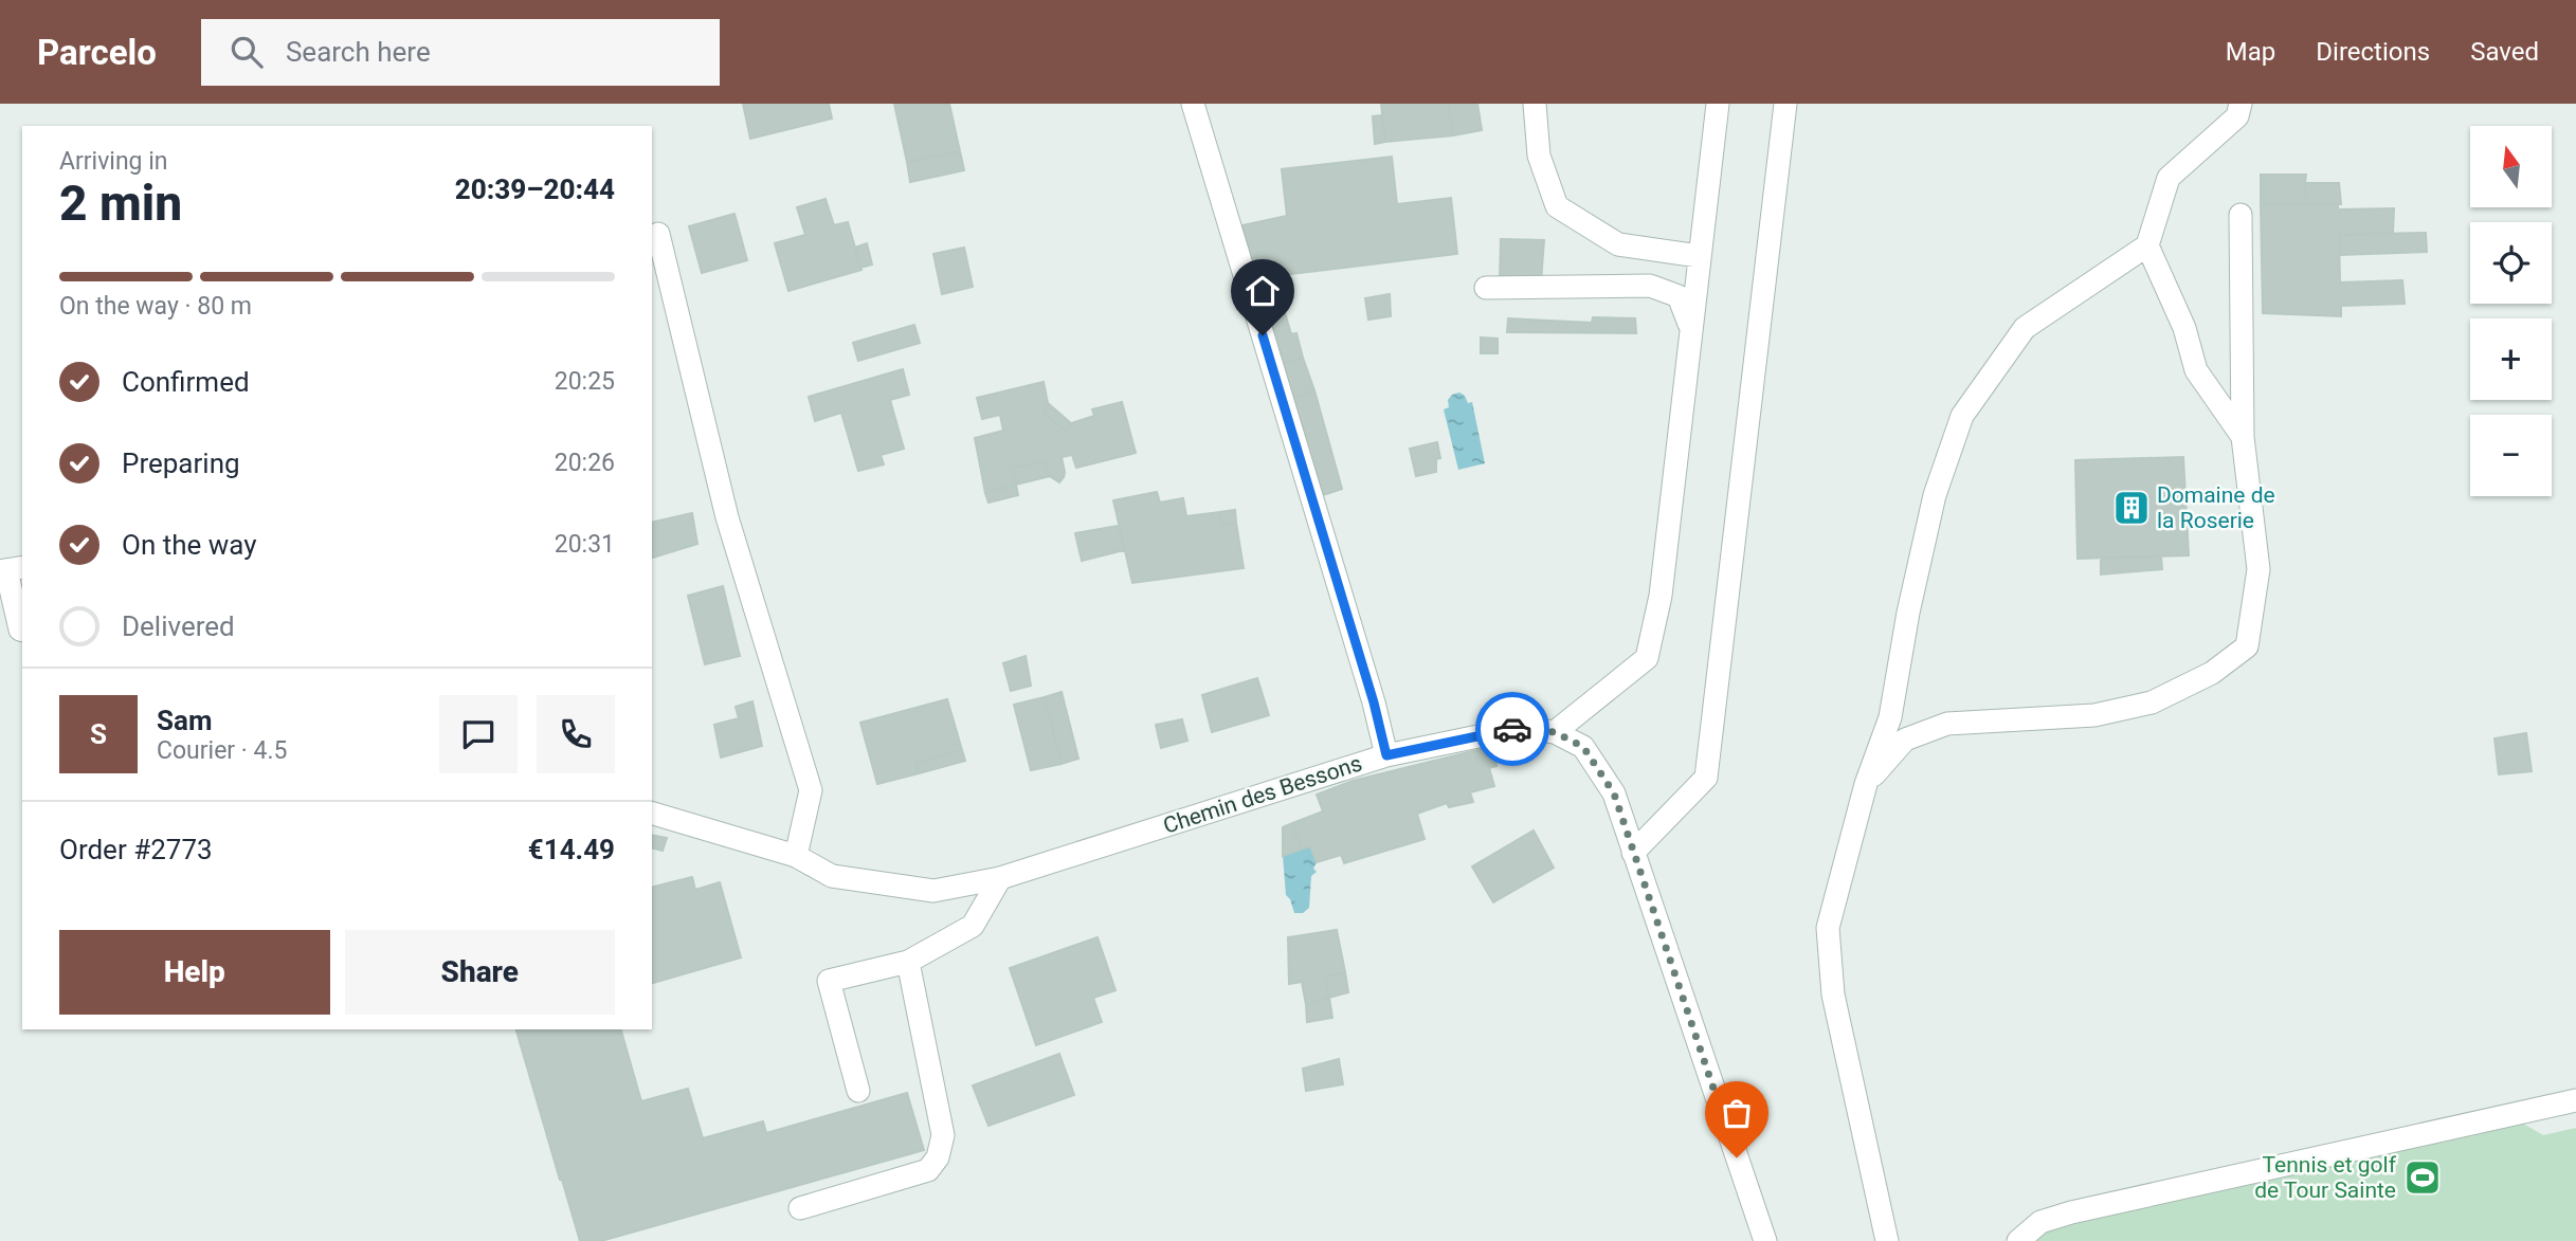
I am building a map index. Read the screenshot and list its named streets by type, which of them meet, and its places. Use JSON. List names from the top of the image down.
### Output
{
  "streets": {
    "street": ["Chemin des Bessons"]
  },
  "places": {
    "building": ["Domaine de la Roserie"],
    "sports": ["Tennis et golf de Tour Sainte"]
  },
  "north": "top",
  "page": {
    "header": "Parcelo",
    "search": "Search here",
    "nav": ["Map", "Directions", "Saved"],
    "map_buttons": ["+", "−"],
    "heading": ["2 min", "Arriving in", "20:39–20:44"],
    "panel": [
      "Sam",
      "Courier · 4.5",
      "Order #2773",
      "€14.49"
    ],
    "bar": "On the way · 80 m",
    "list": [
      ["Confirmed", "20:25"],
      ["Preparing", "20:26"],
      ["On the way", "20:31"],
      "Delivered"
    ],
    "round": "S",
    "buttons": ["Help", "Share"]
  }
}
